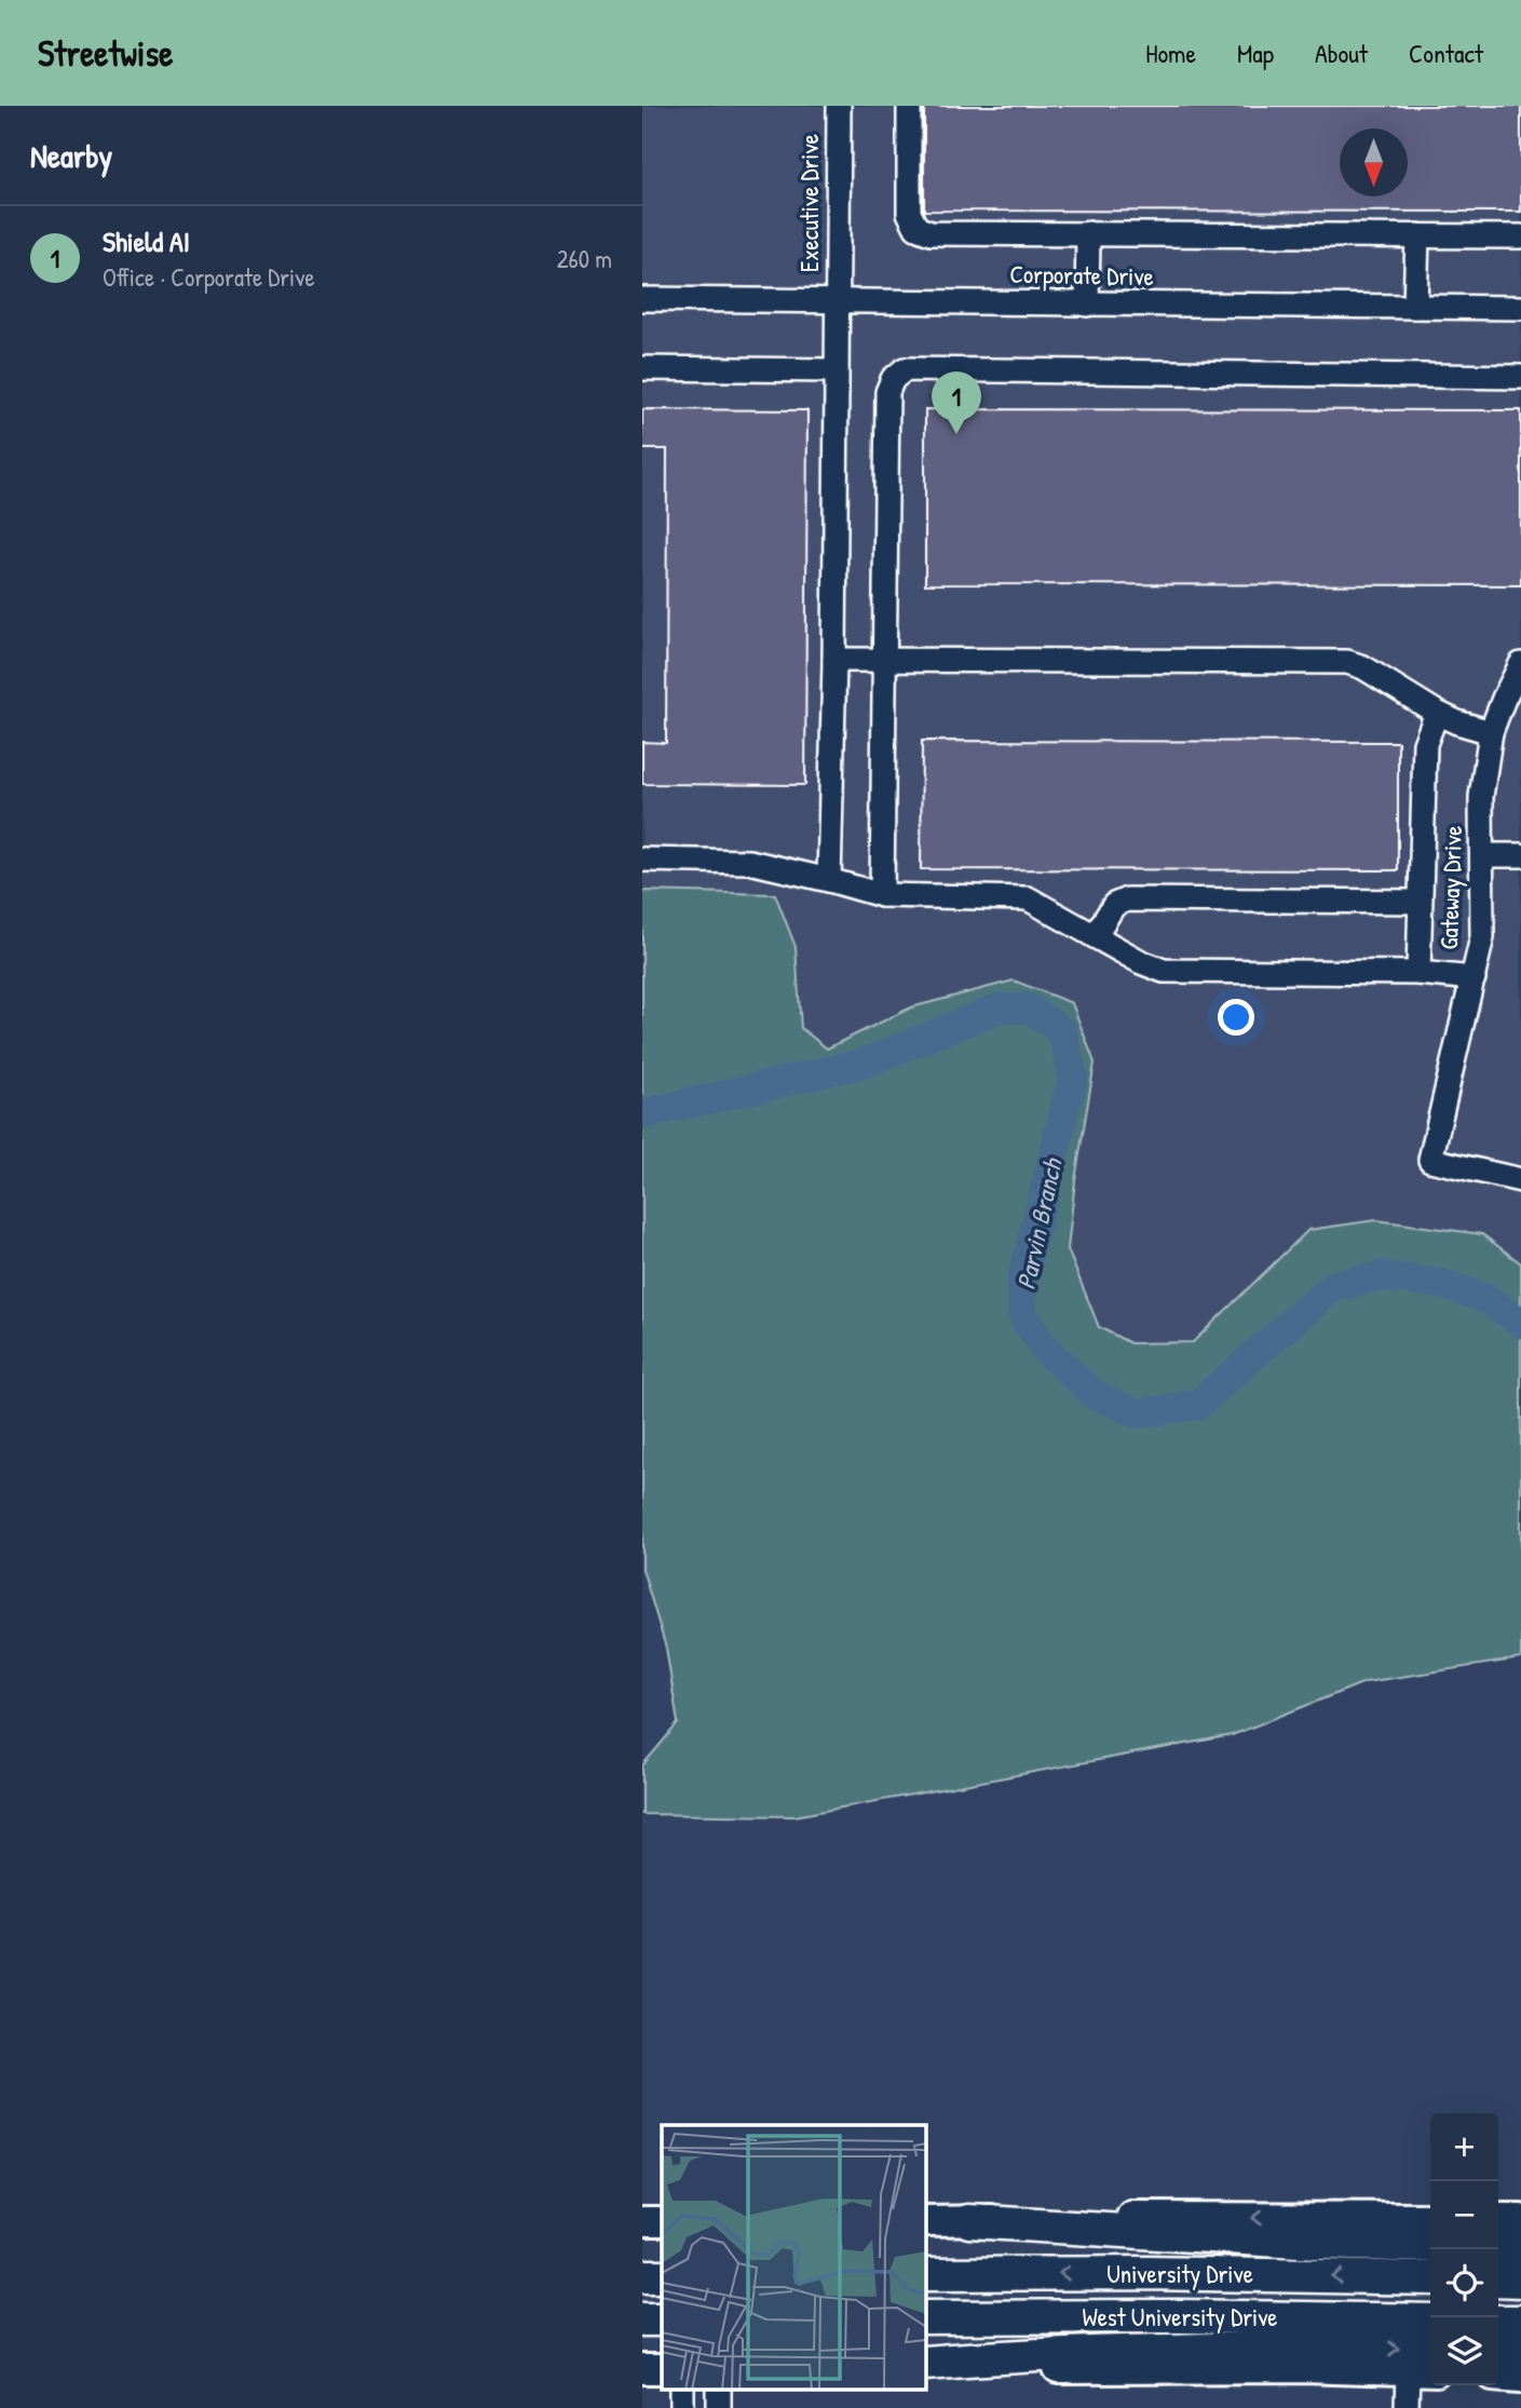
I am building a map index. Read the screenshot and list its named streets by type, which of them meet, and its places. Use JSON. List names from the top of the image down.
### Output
{
  "streets": {
    "highway": ["University Drive", "West University Drive"],
    "street": ["Executive Drive", "Corporate Drive", "Gateway Drive"]
  },
  "crossings": [
    ["Executive Drive", "Corporate Drive"]
  ],
  "water": ["Parvin Branch"],
  "north": "bottom",
  "page": {
    "header": "Streetwise",
    "nav": [
      "Home",
      "Map",
      "About",
      "Contact"
    ],
    "heading": "Nearby",
    "list": [
      {
        "mark": "1",
        "name": "Shield AI",
        "note": "Office · Corporate Drive",
        "value": "260 m"
      }
    ],
    "pins": "1",
    "map_buttons": ["+", "−"]
  }
}
